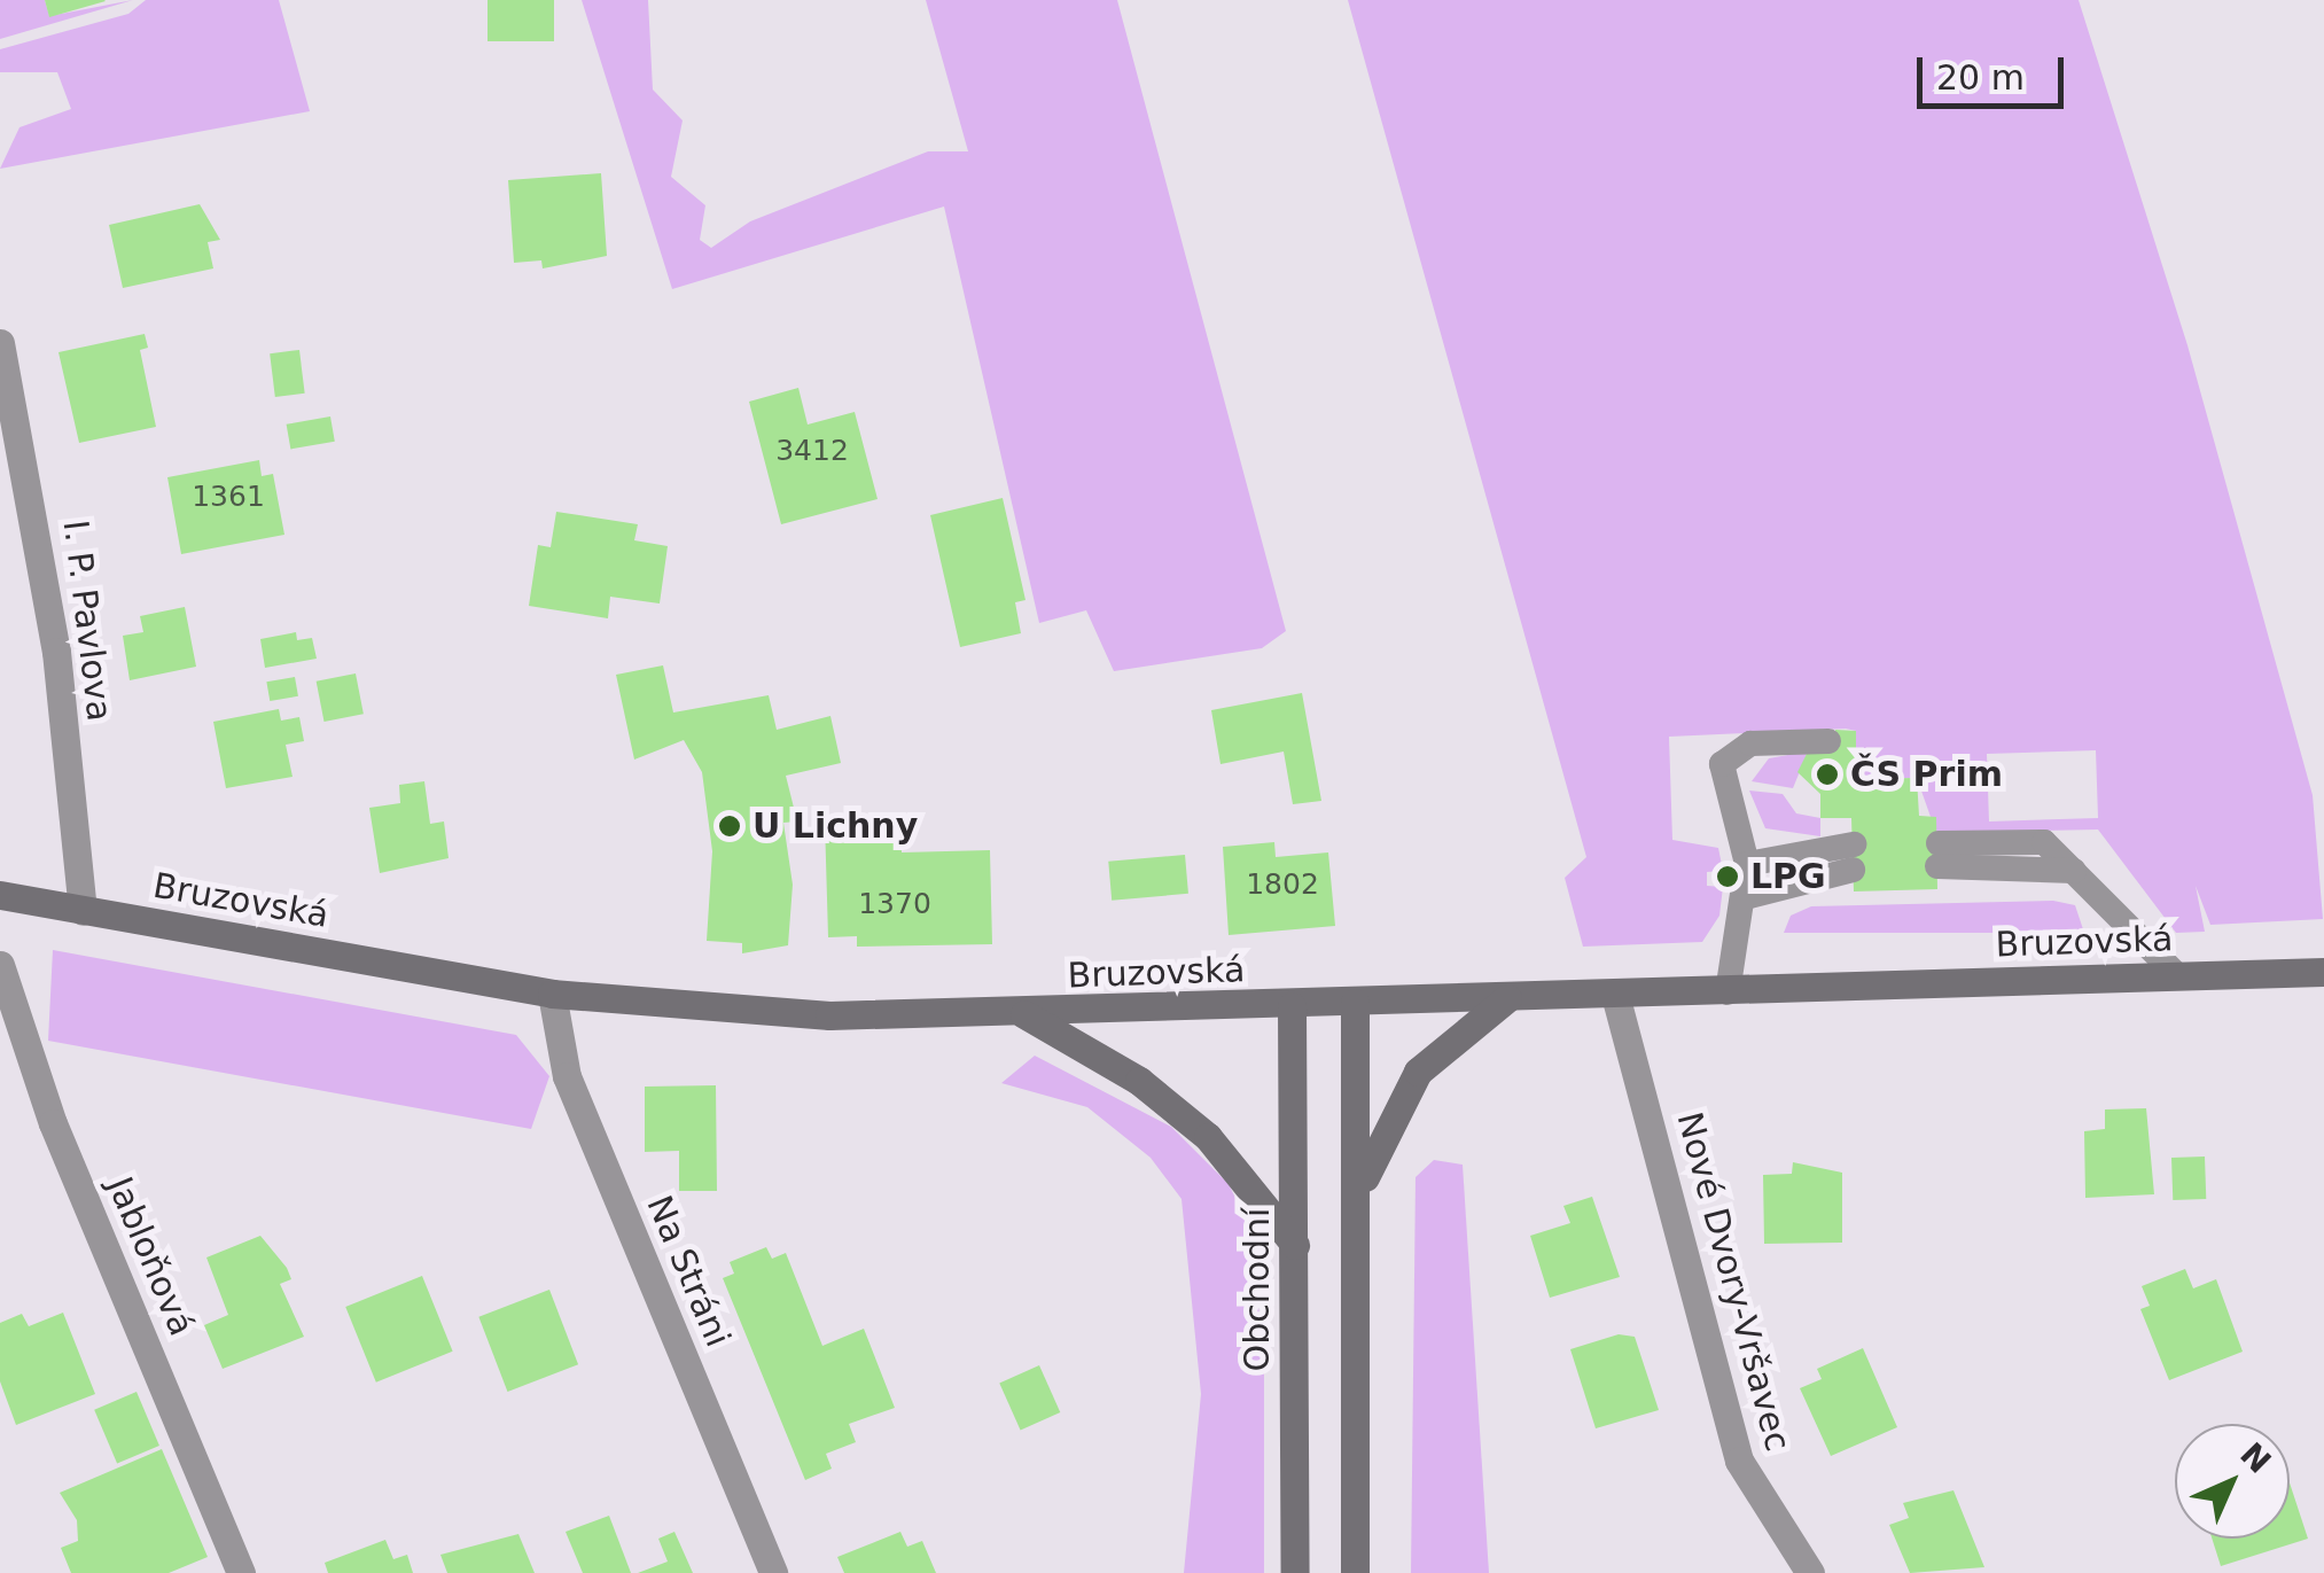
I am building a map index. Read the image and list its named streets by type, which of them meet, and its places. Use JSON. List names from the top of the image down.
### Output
{
  "streets": {
    "main road": ["Bruzovská", "Obchodní"],
    "street": [
      "I. P. Pavlova",
      "Jabloňová",
      "Na Stráni",
      "Nové Dvory-Vršavec"
    ]
  },
  "crossings": [
    ["I. P. Pavlova", "Bruzovská"],
    ["Bruzovská", "Na Stráni"],
    ["Bruzovská", "Nové Dvory-Vršavec"],
    ["Bruzovská", "Obchodní"]
  ],
  "places": ["ČS Prim", "U Lichny", "LPG"],
  "house_numbers": [
    "3412",
    "1361",
    "1802",
    "1370"
  ],
  "scale_bar": "20 m",
  "north": "top right"
}
